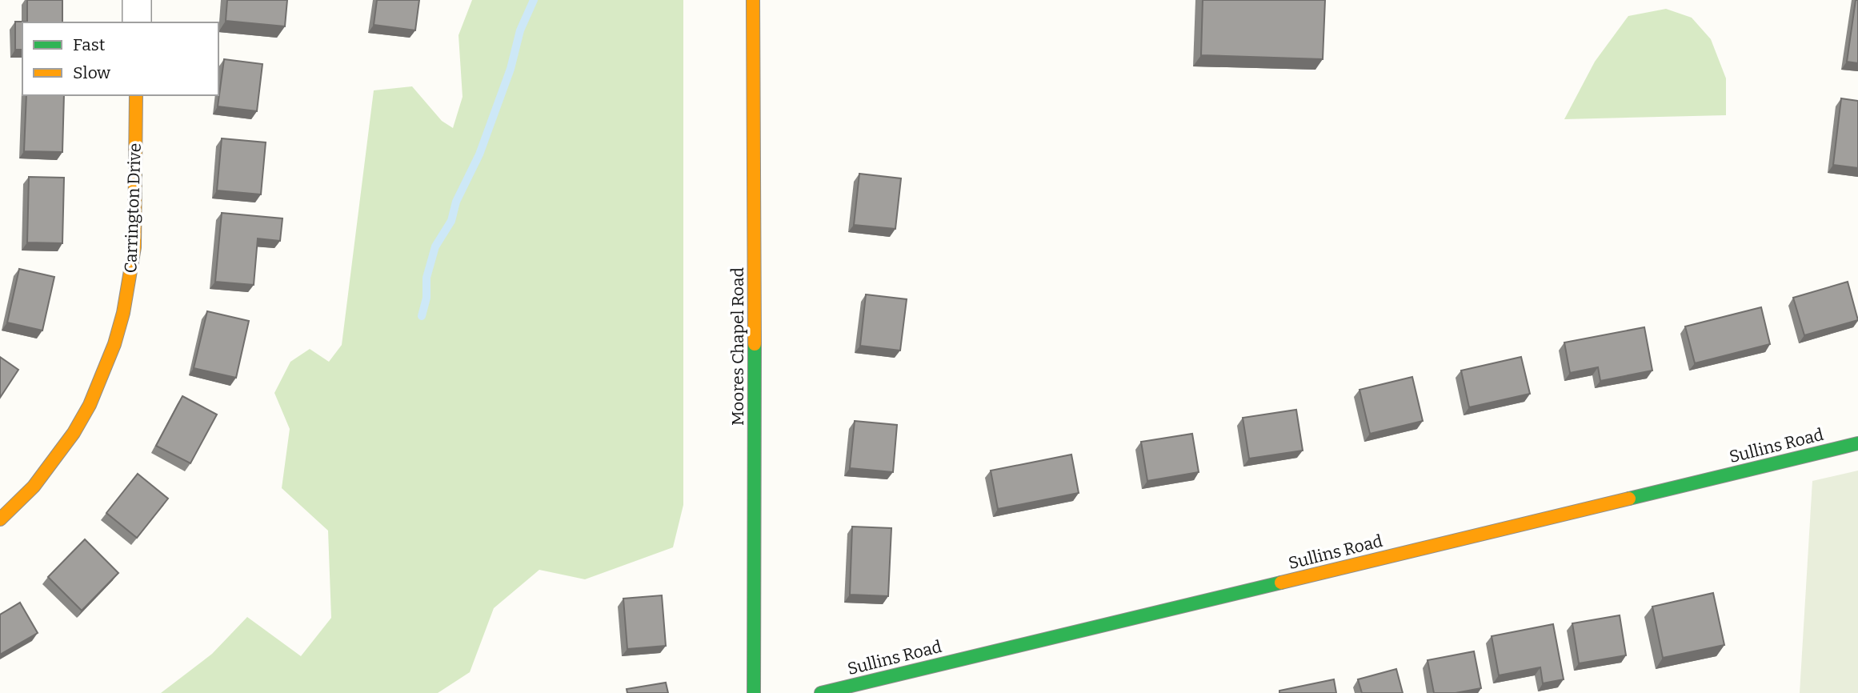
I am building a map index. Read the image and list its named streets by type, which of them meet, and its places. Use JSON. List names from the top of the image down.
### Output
{
  "streets": {
    "street": ["Carrington Drive", "Moores Chapel Road", "Sullins Road"]
  },
  "legend": ["Fast", "Slow"]
}
